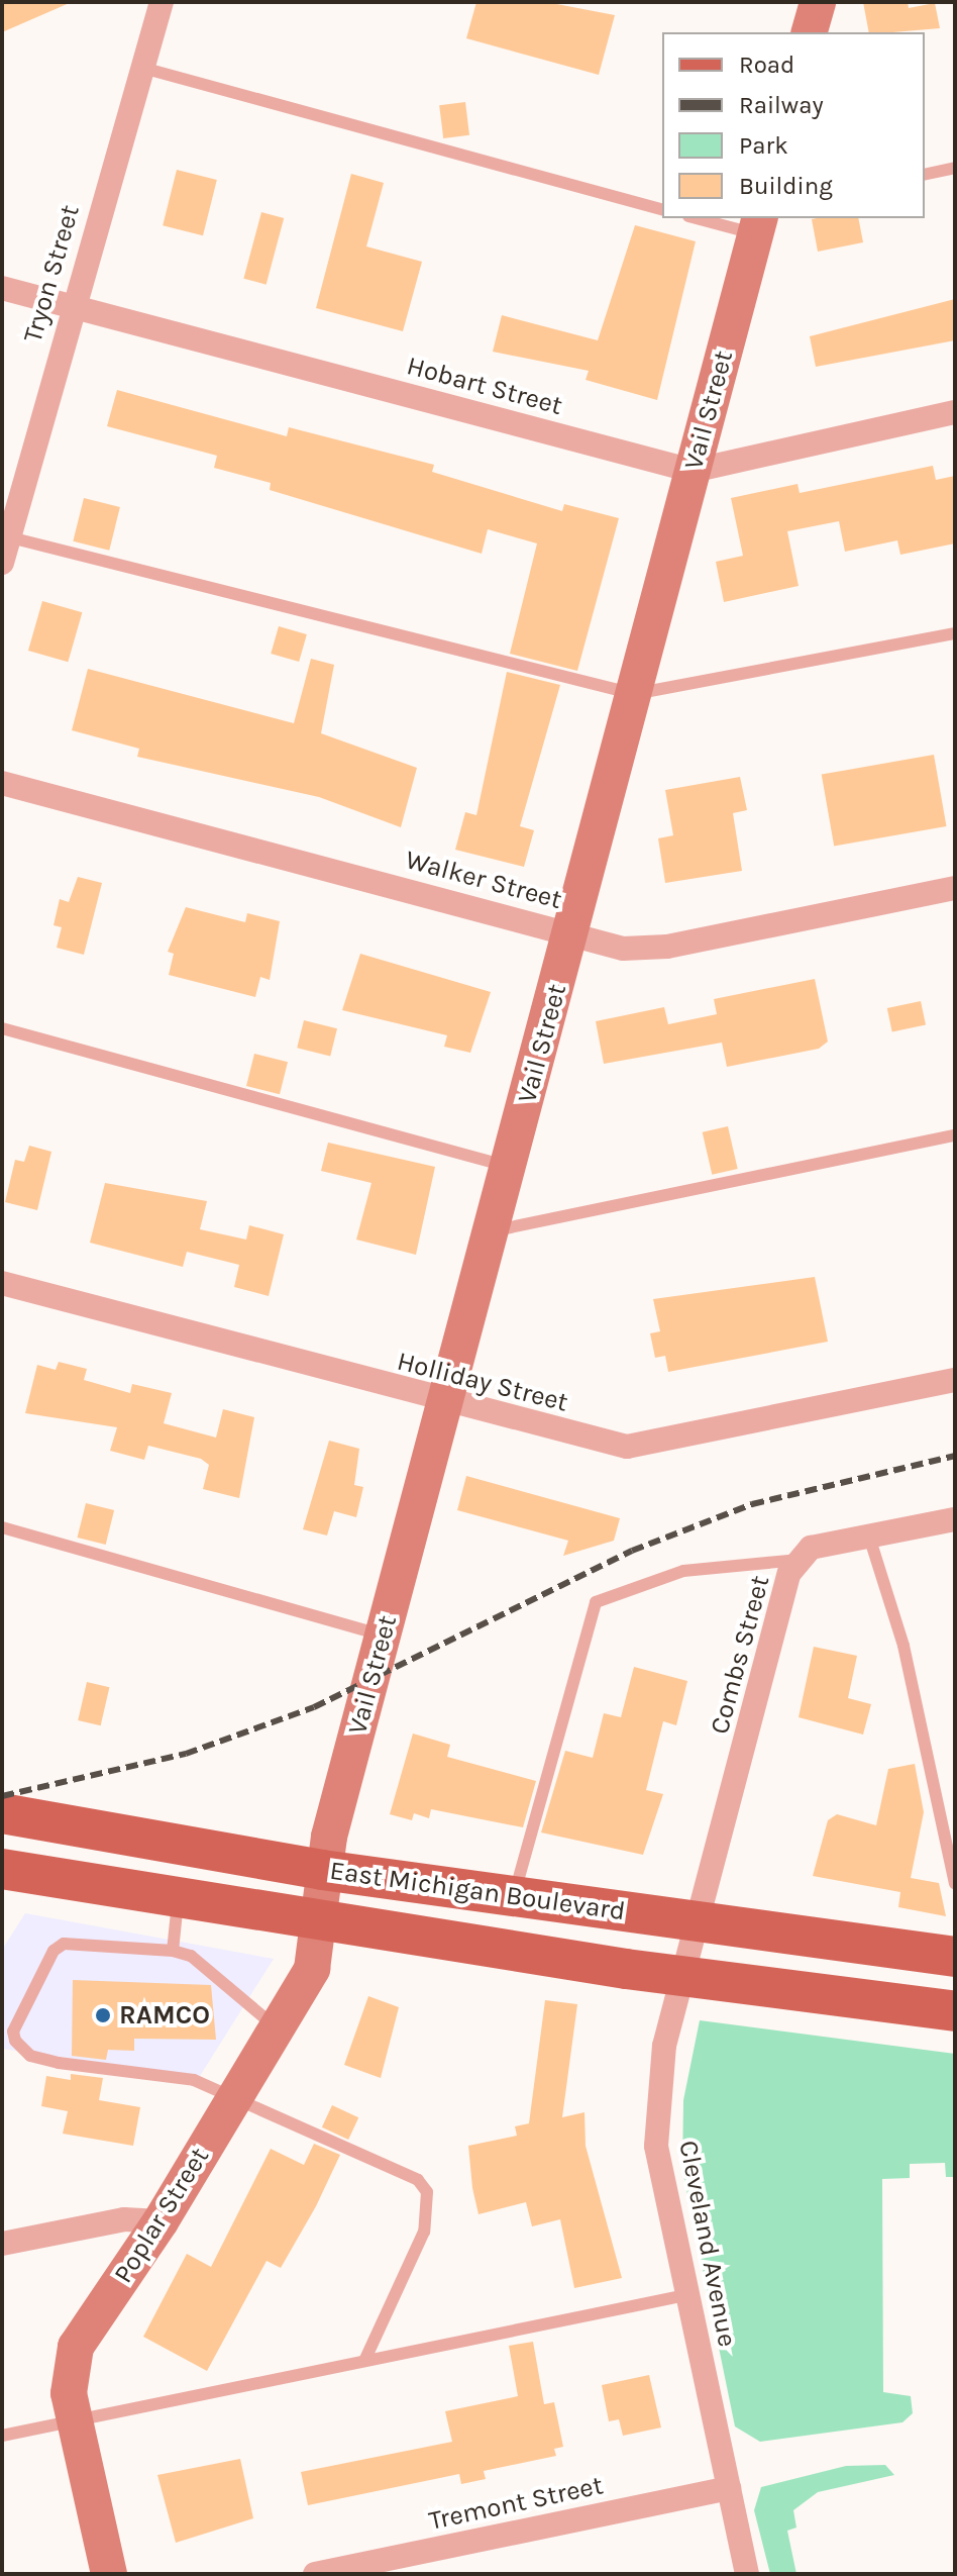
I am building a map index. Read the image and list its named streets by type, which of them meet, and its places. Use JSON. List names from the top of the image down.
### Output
{
  "streets": {
    "main road": ["East Michigan Boulevard"],
    "street": [
      "Tryon Street",
      "Hobart Street",
      "Vail Street",
      "Walker Street",
      "Holliday Street",
      "Combs Street",
      "Poplar Street",
      "Cleveland Avenue",
      "Tremont Street"
    ]
  },
  "crossings": [
    ["Tryon Street", "Hobart Street"],
    ["Hobart Street", "Vail Street"],
    ["Vail Street", "Walker Street"],
    ["Vail Street", "Holliday Street"],
    ["Vail Street", "East Michigan Boulevard"],
    ["Vail Street", "Poplar Street"],
    ["Combs Street", "East Michigan Boulevard"],
    ["Combs Street", "Cleveland Avenue"],
    ["East Michigan Boulevard", "Poplar Street"],
    ["East Michigan Boulevard", "Cleveland Avenue"],
    ["Cleveland Avenue", "Tremont Street"]
  ],
  "places": ["RAMCO"],
  "legend": [
    "Road",
    "Railway",
    "Park",
    "Building"
  ]
}
